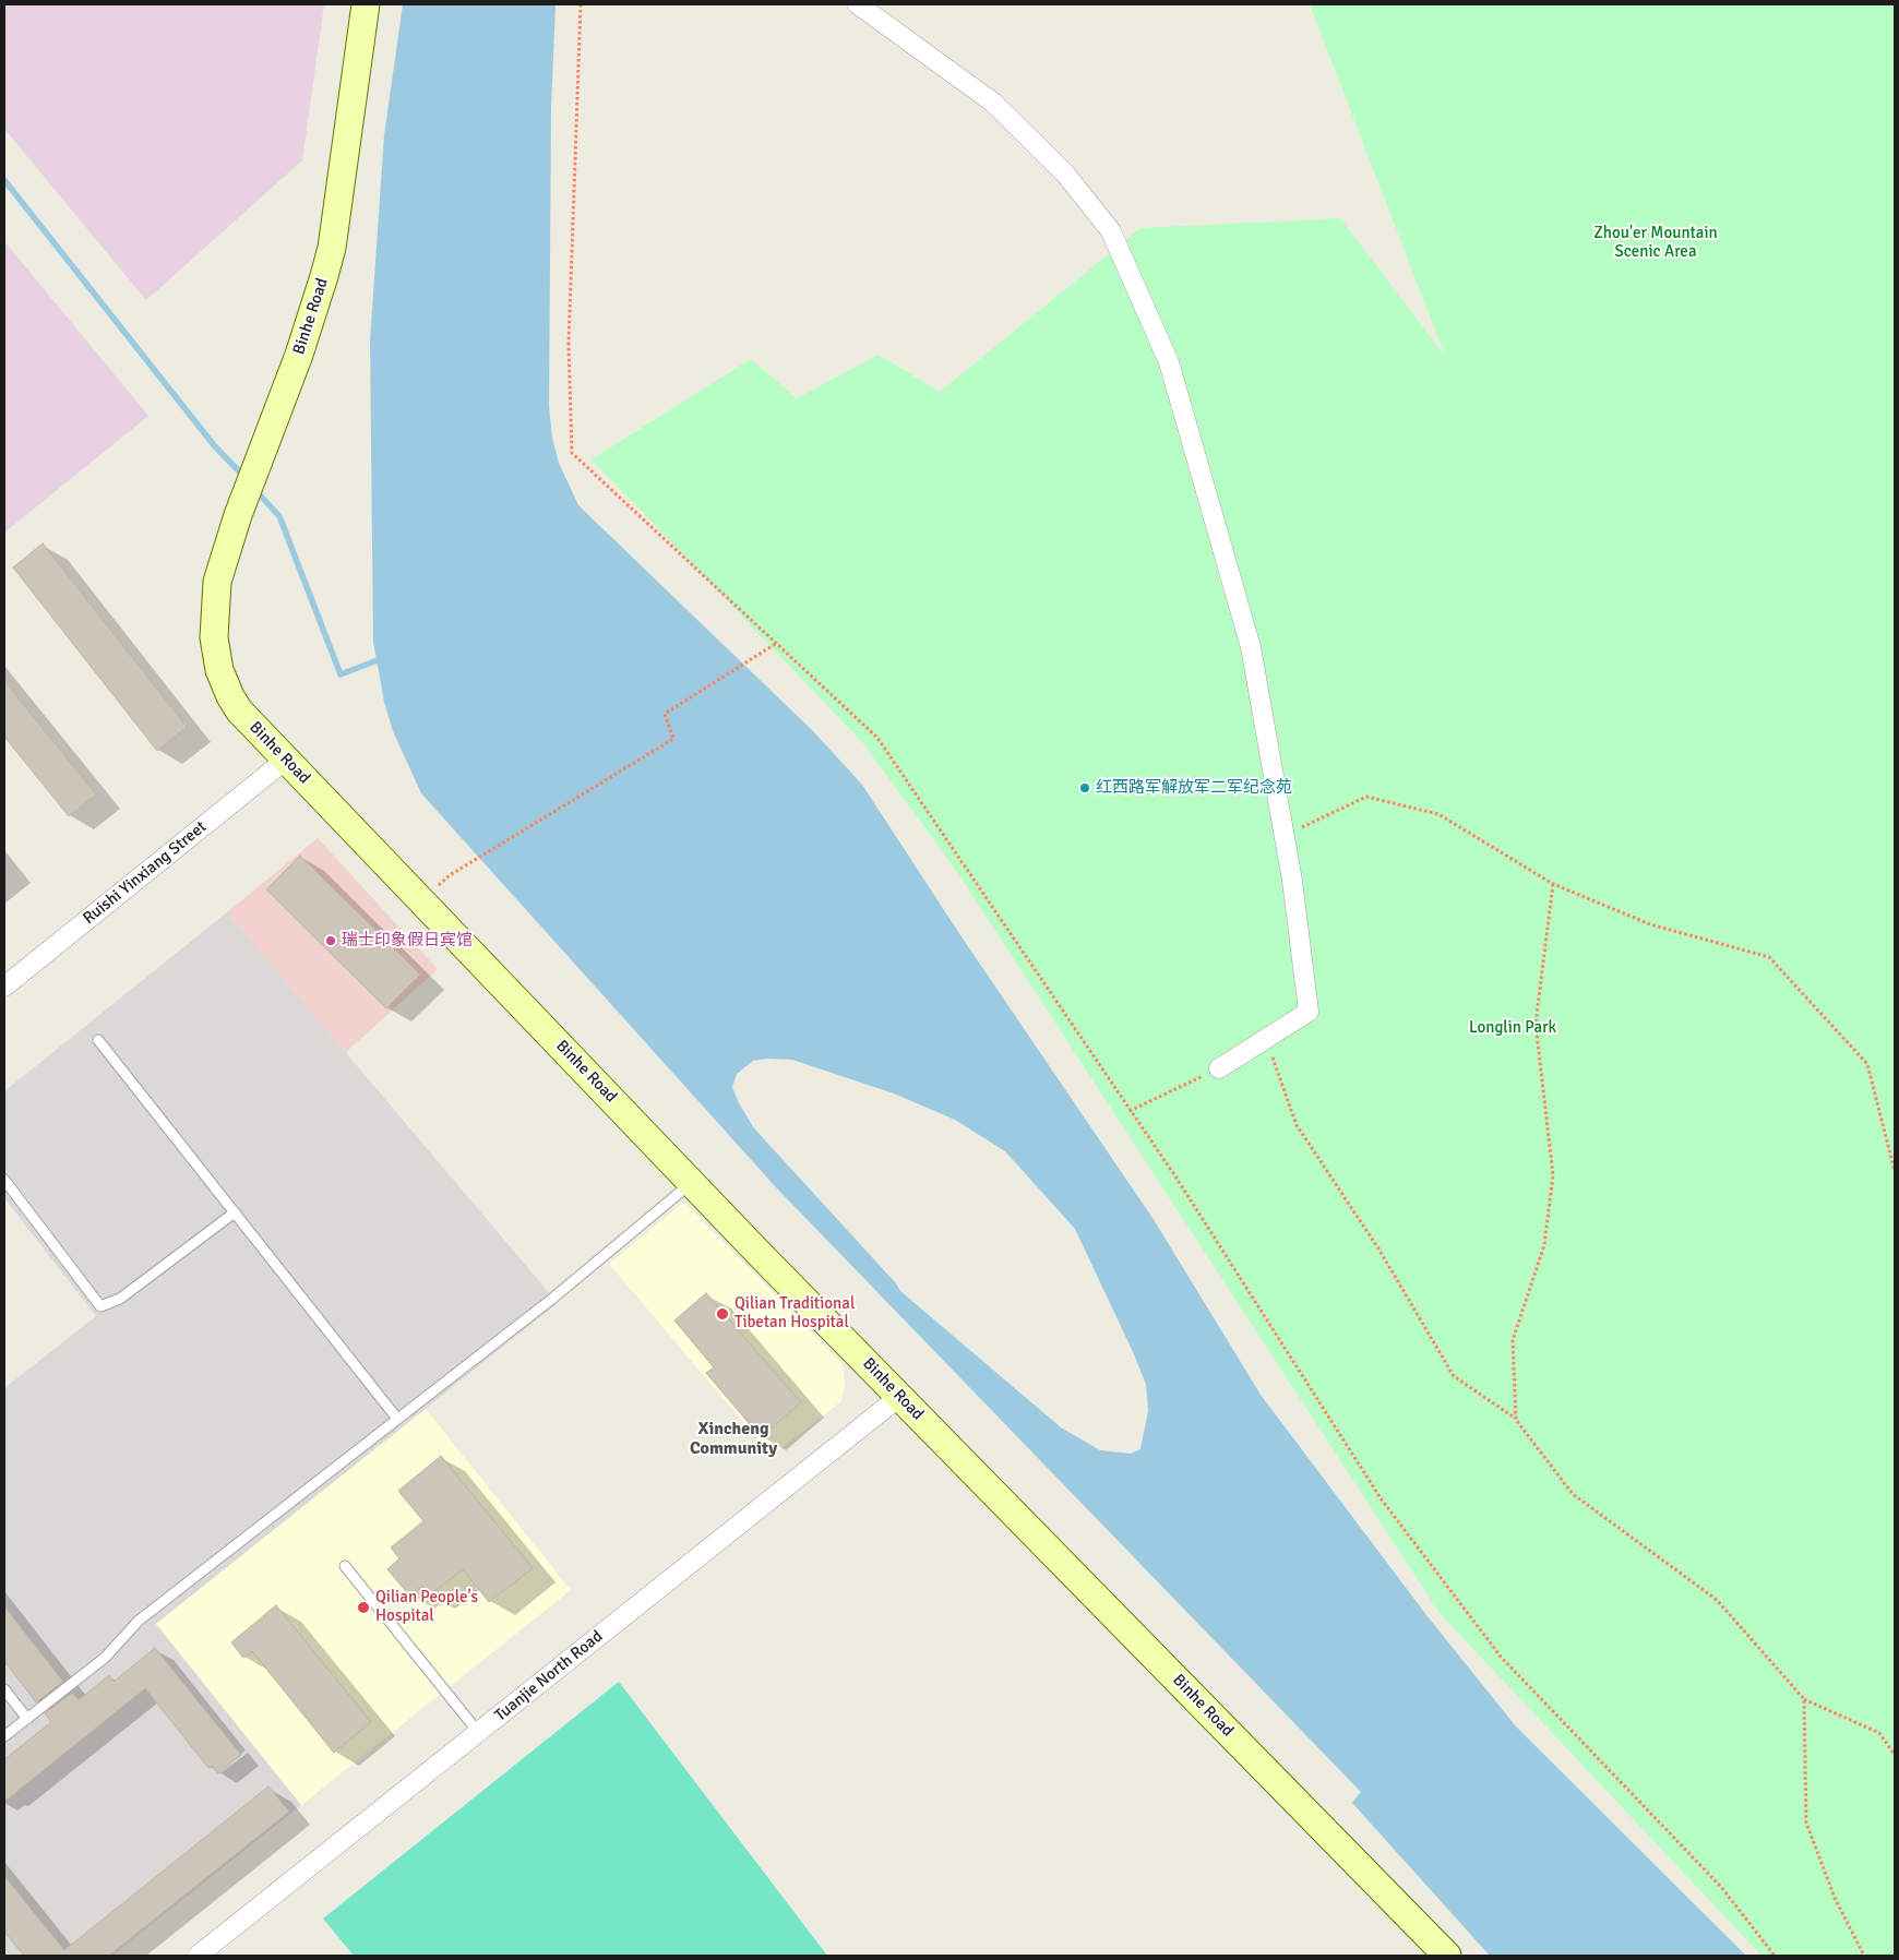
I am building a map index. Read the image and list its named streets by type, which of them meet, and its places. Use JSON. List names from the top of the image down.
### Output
{
  "streets": {
    "street": ["Binhe Road", "Ruishi Yinxiang Street", "Tuanjie North Road"]
  },
  "crossings": [
    ["Binhe Road", "Ruishi Yinxiang Street"],
    ["Binhe Road", "Tuanjie North Road"]
  ],
  "districts": ["Xincheng Community"],
  "parks": ["Zhou'er Mountain Scenic Area", "Longlin Park"],
  "places": [
    "红西路军解放军二军纪念苑",
    "瑞士印象假日宾馆",
    "Qilian Traditional Tibetan Hospital",
    "Qilian People's Hospital"
  ]
}
